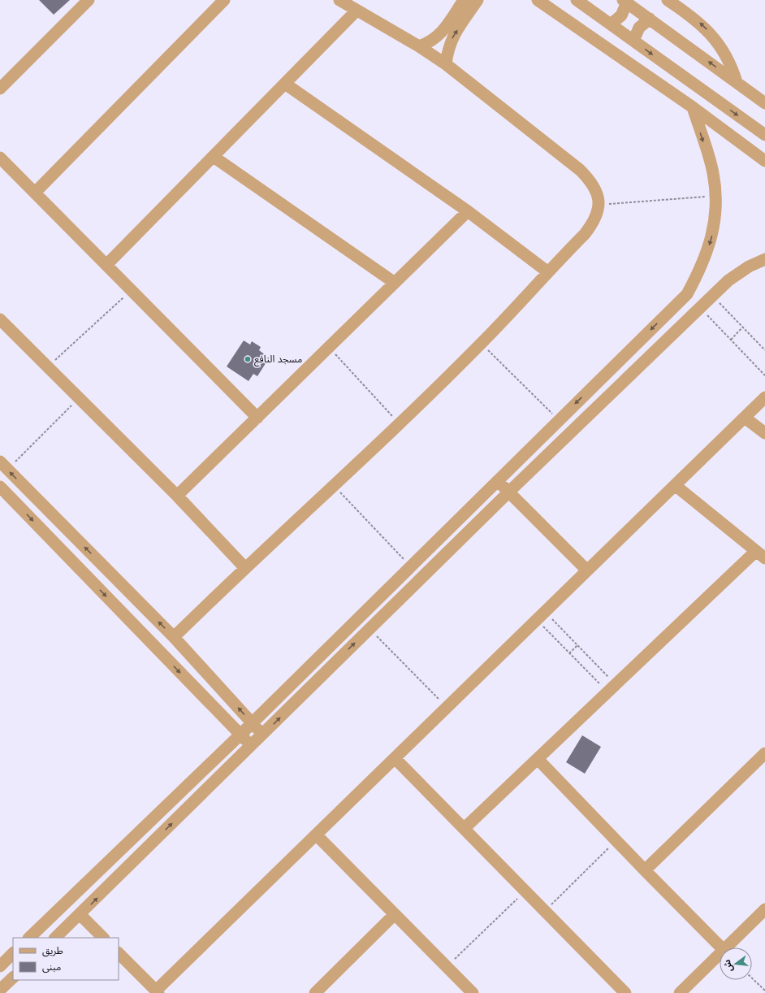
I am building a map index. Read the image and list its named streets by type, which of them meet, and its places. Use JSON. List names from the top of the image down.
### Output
{
  "places": ["مسجد النافع"],
  "legend": ["طريق", "مبنى"],
  "north": "left"
}
